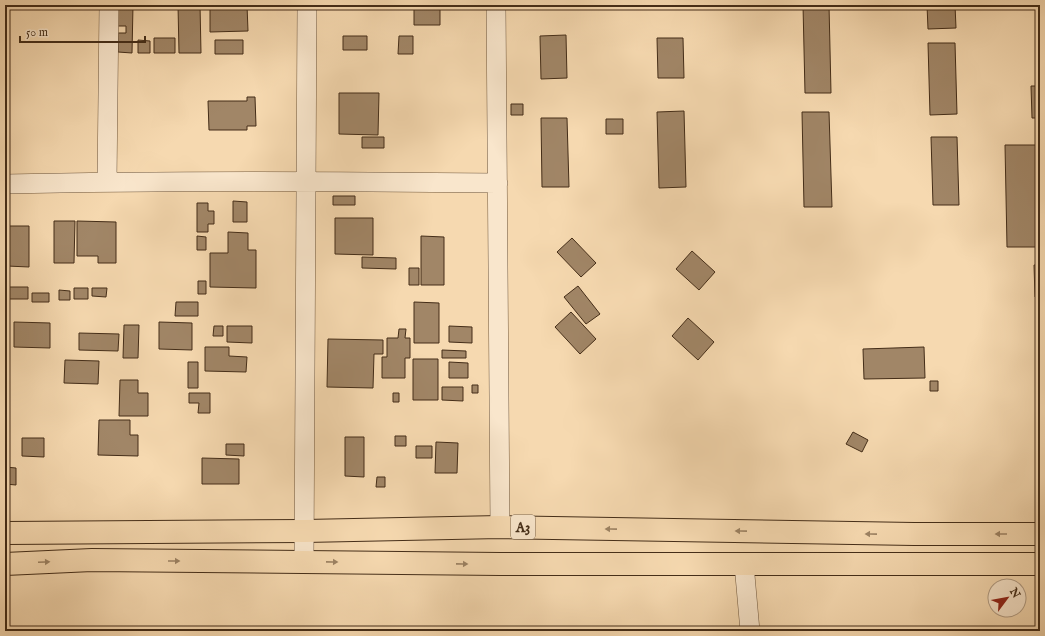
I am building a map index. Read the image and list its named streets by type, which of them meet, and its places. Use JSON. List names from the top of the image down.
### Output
{
  "streets": {
    "highway": ["A3"]
  },
  "scale_bar": "50 m",
  "north": "top right"
}
